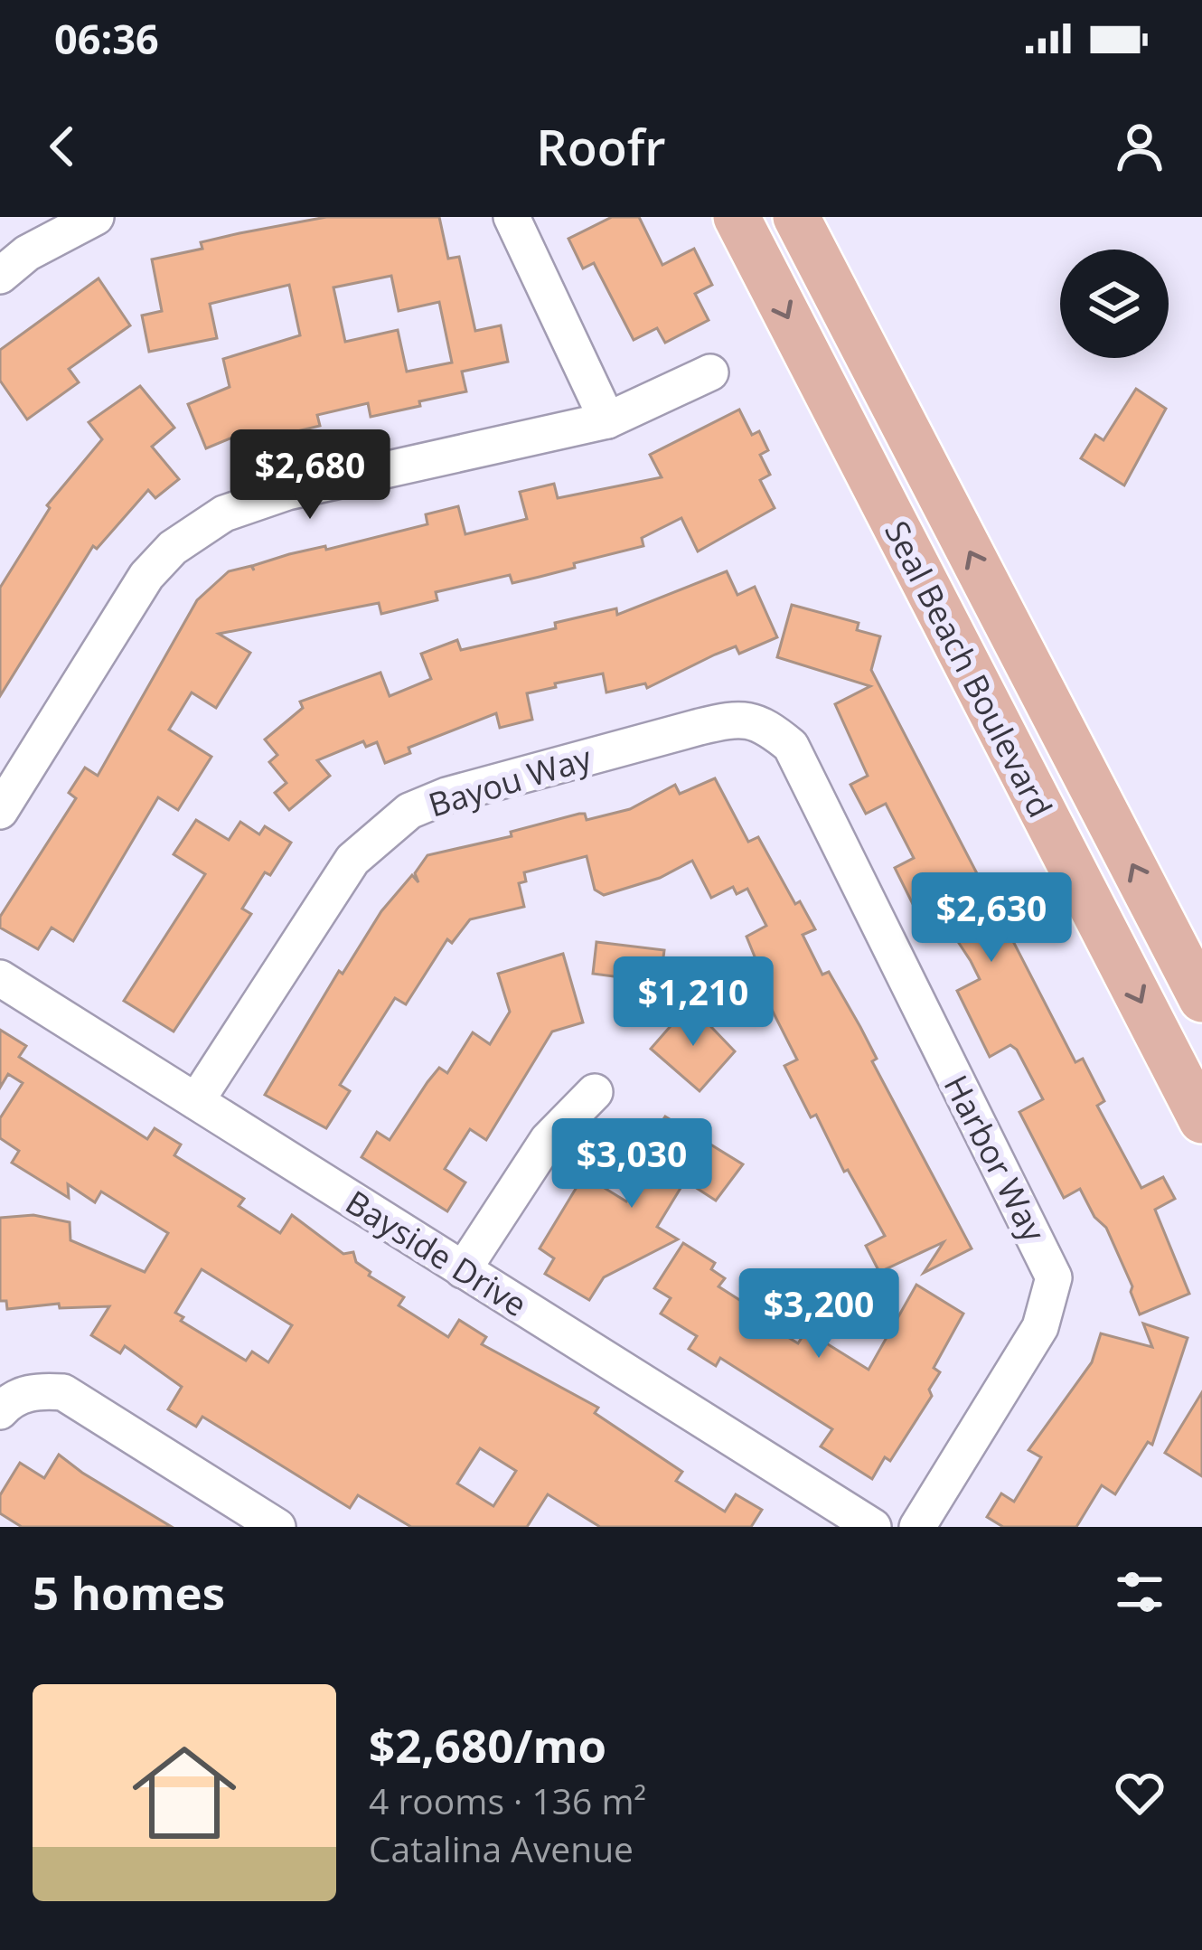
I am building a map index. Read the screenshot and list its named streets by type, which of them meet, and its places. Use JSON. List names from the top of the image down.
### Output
{
  "streets": {
    "main road": ["Seal Beach Boulevard"],
    "street": ["Bayou Way", "Harbor Way", "Bayside Drive"]
  },
  "crossings": [
    ["Bayou Way", "Harbor Way"],
    ["Bayou Way", "Bayside Drive"]
  ],
  "page": {
    "status": "06:36",
    "header": "Roofr",
    "price": [
      "$2,680",
      "$2,630",
      "$1,210",
      "$3,030",
      "$3,200"
    ],
    "heading": "5 homes",
    "list": [
      {
        "name": "$2,680/mo",
        "note": "4 rooms · 136 m² · Catalina Avenue"
      }
    ]
  }
}
